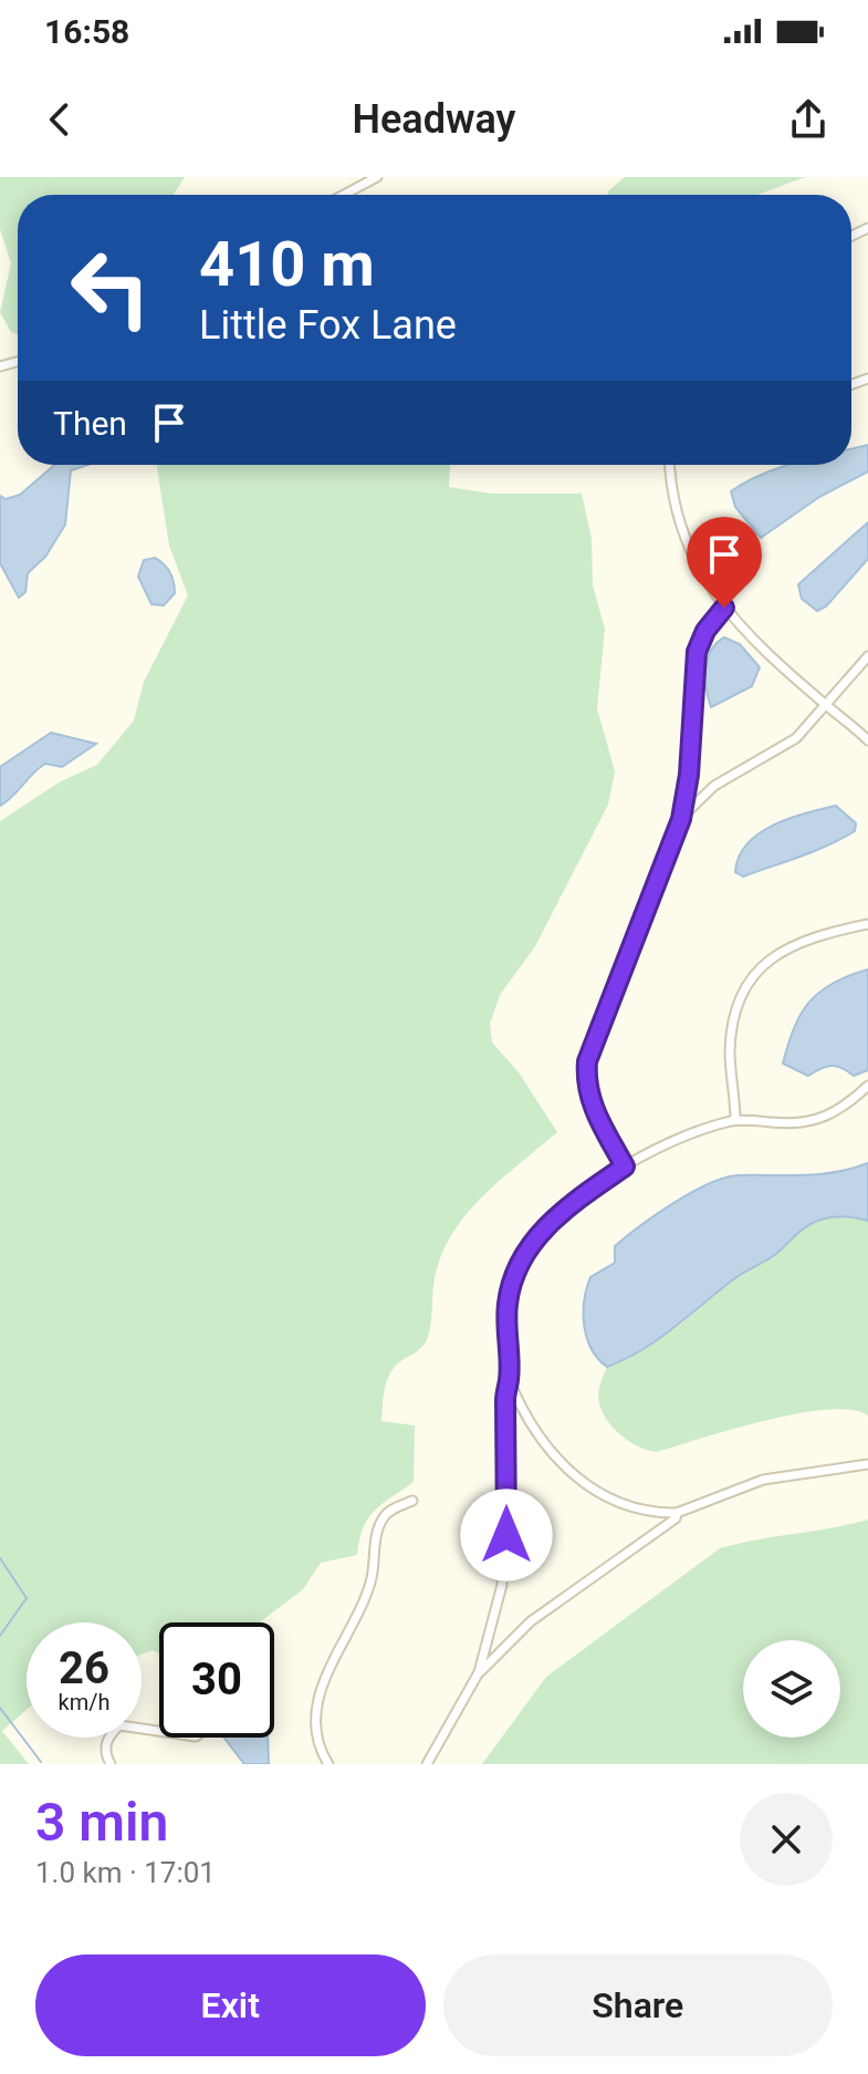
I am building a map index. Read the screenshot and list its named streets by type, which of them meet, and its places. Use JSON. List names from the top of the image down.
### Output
{
  "page": {
    "status": "16:58",
    "header": "Headway",
    "turn": ["410 m", "Little Fox Lane"],
    "then": "Then",
    "speed": "26 km/h",
    "limit": "30",
    "heading": ["3 min", "1.0 km · 17:01"],
    "buttons": ["Exit", "Share"]
  }
}
